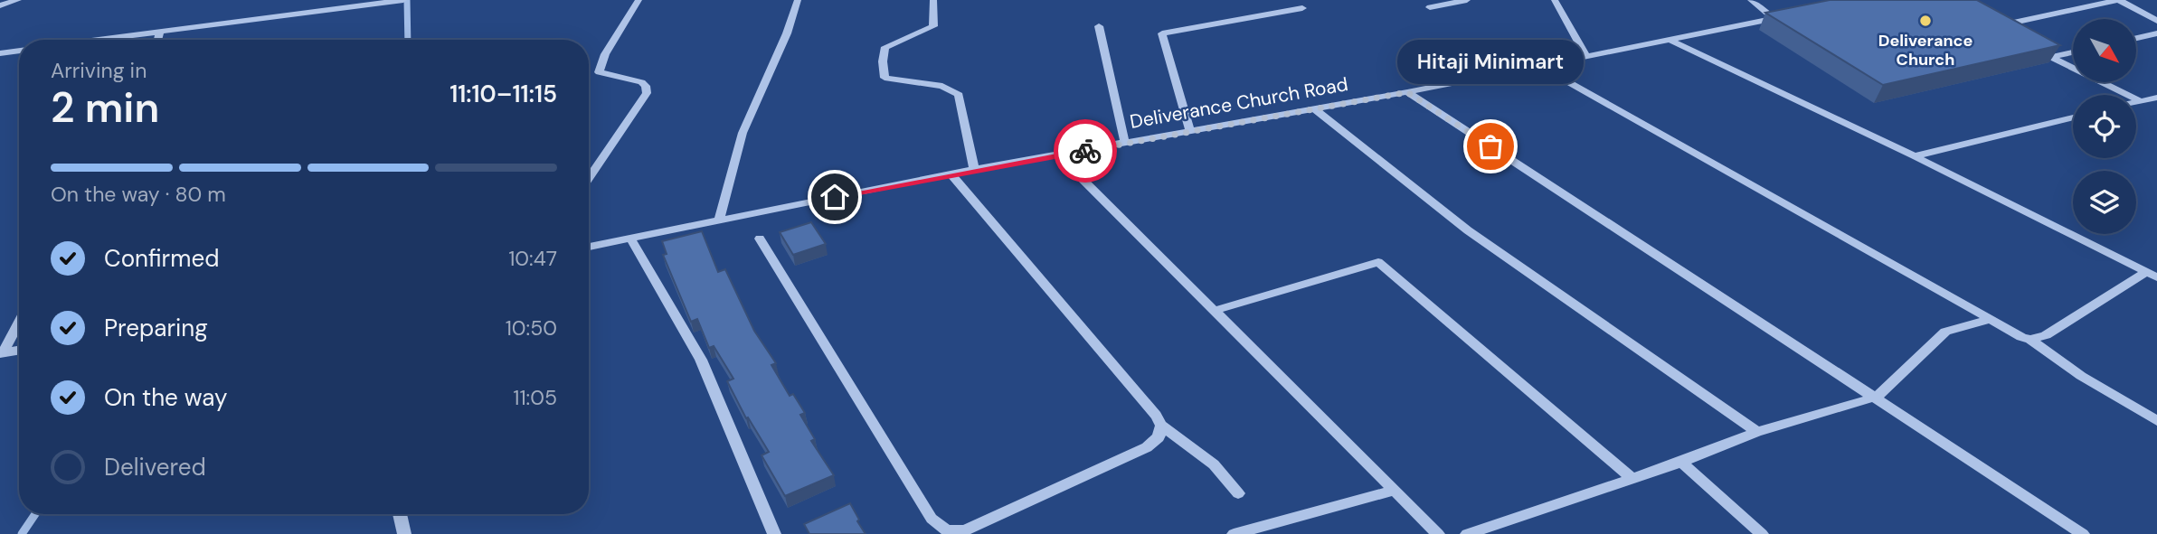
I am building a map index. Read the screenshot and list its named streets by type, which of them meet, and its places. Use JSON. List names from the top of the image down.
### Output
{
  "streets": {
    "street": ["Deliverance Church Road"]
  },
  "places": ["Deliverance Church", "Hitaji Minimart"],
  "north": "bottom right",
  "page": {
    "bubble": "Hitaji Minimart",
    "heading": ["2 min", "Arriving in", "11:10–11:15"],
    "bar": "On the way · 80 m",
    "list": [
      ["Confirmed", "10:47"],
      ["Preparing", "10:50"],
      ["On the way", "11:05"],
      "Delivered"
    ]
  }
}
